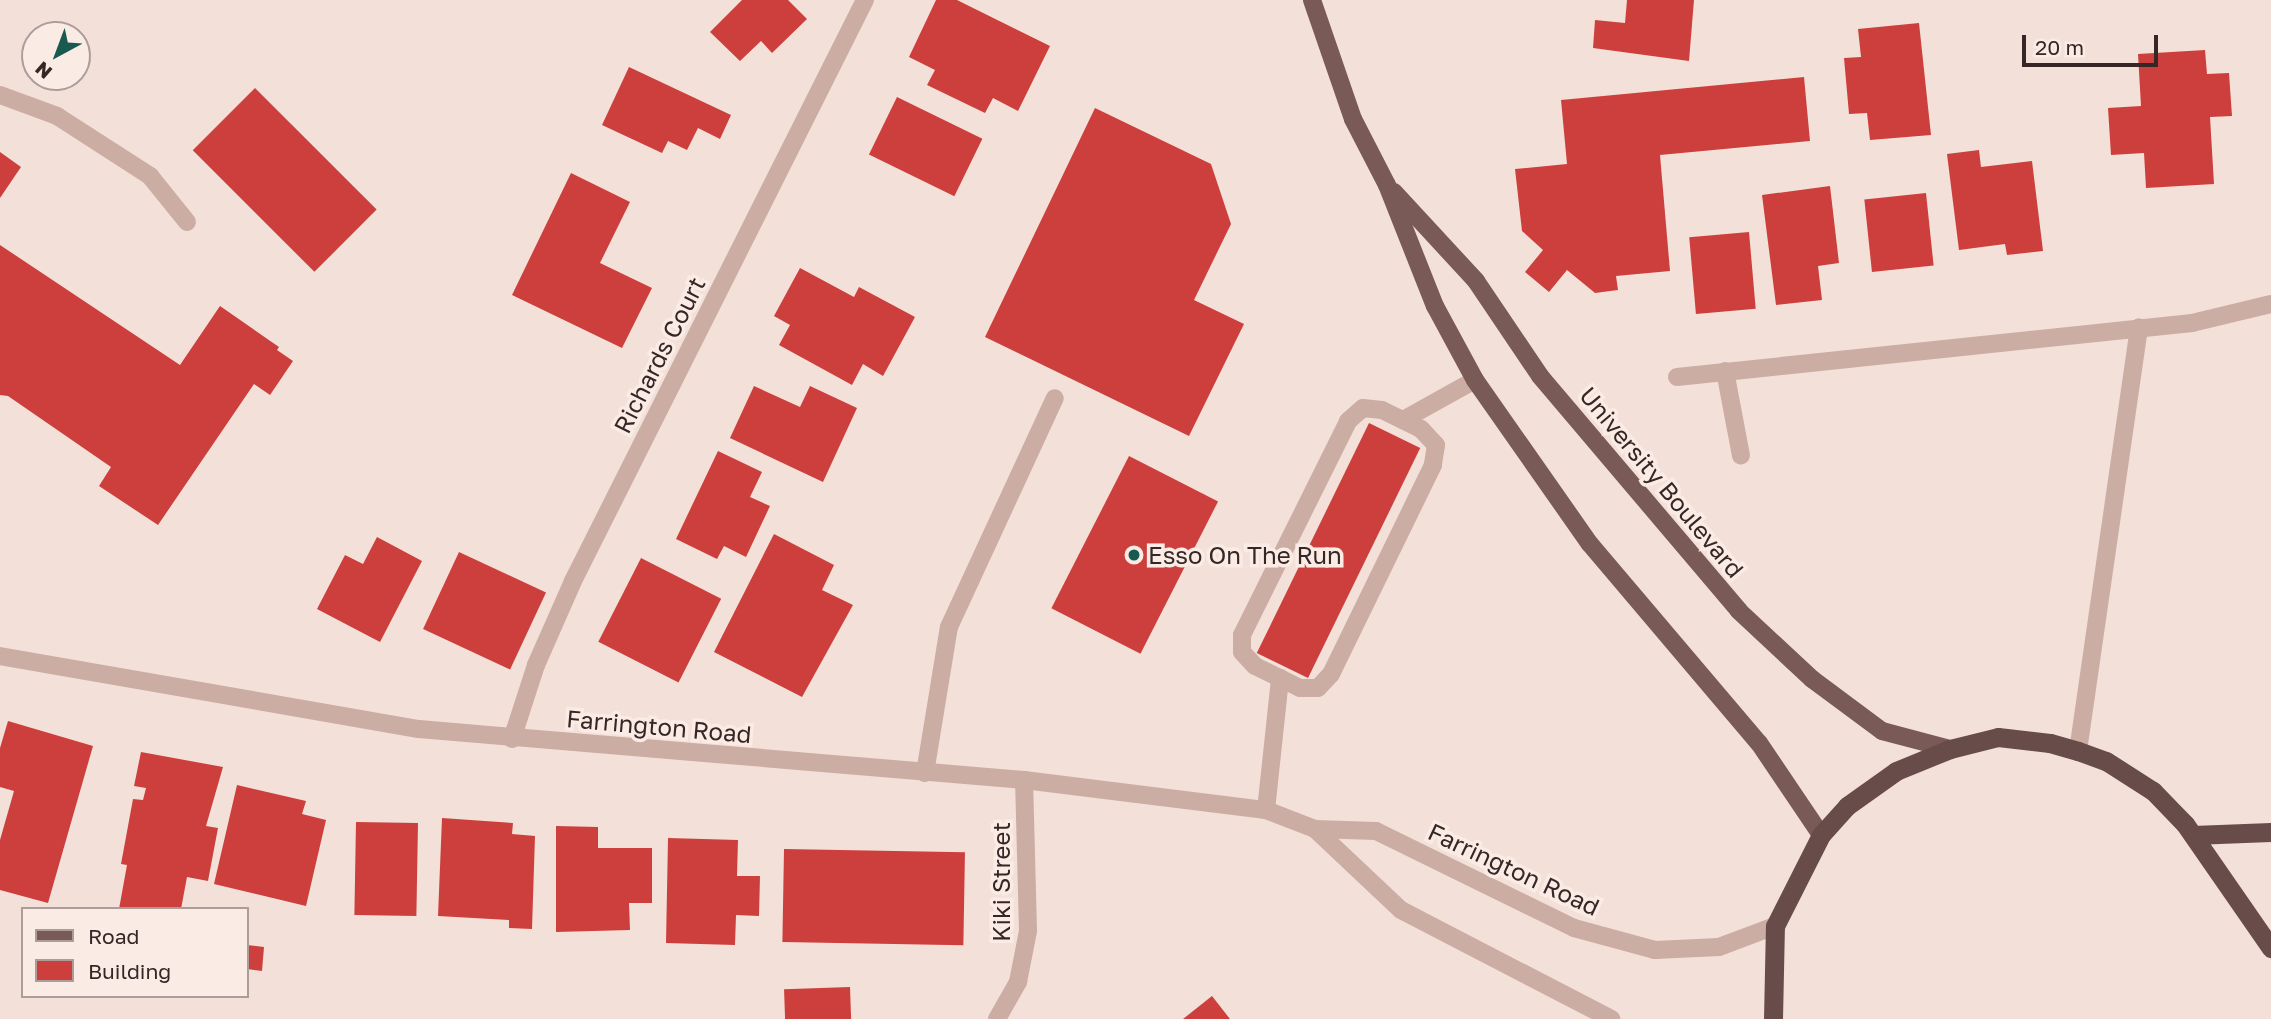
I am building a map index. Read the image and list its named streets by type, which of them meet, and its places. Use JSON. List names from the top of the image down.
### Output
{
  "streets": {
    "main road": ["University Boulevard"],
    "street": ["Richards Court", "Farrington Road", "Kiki Street"]
  },
  "crossings": [
    ["Richards Court", "Farrington Road"],
    ["Farrington Road", "Kiki Street"]
  ],
  "places": ["Esso On The Run"],
  "legend": ["Road", "Building"],
  "scale_bar": "20 m",
  "north": "bottom left"
}
